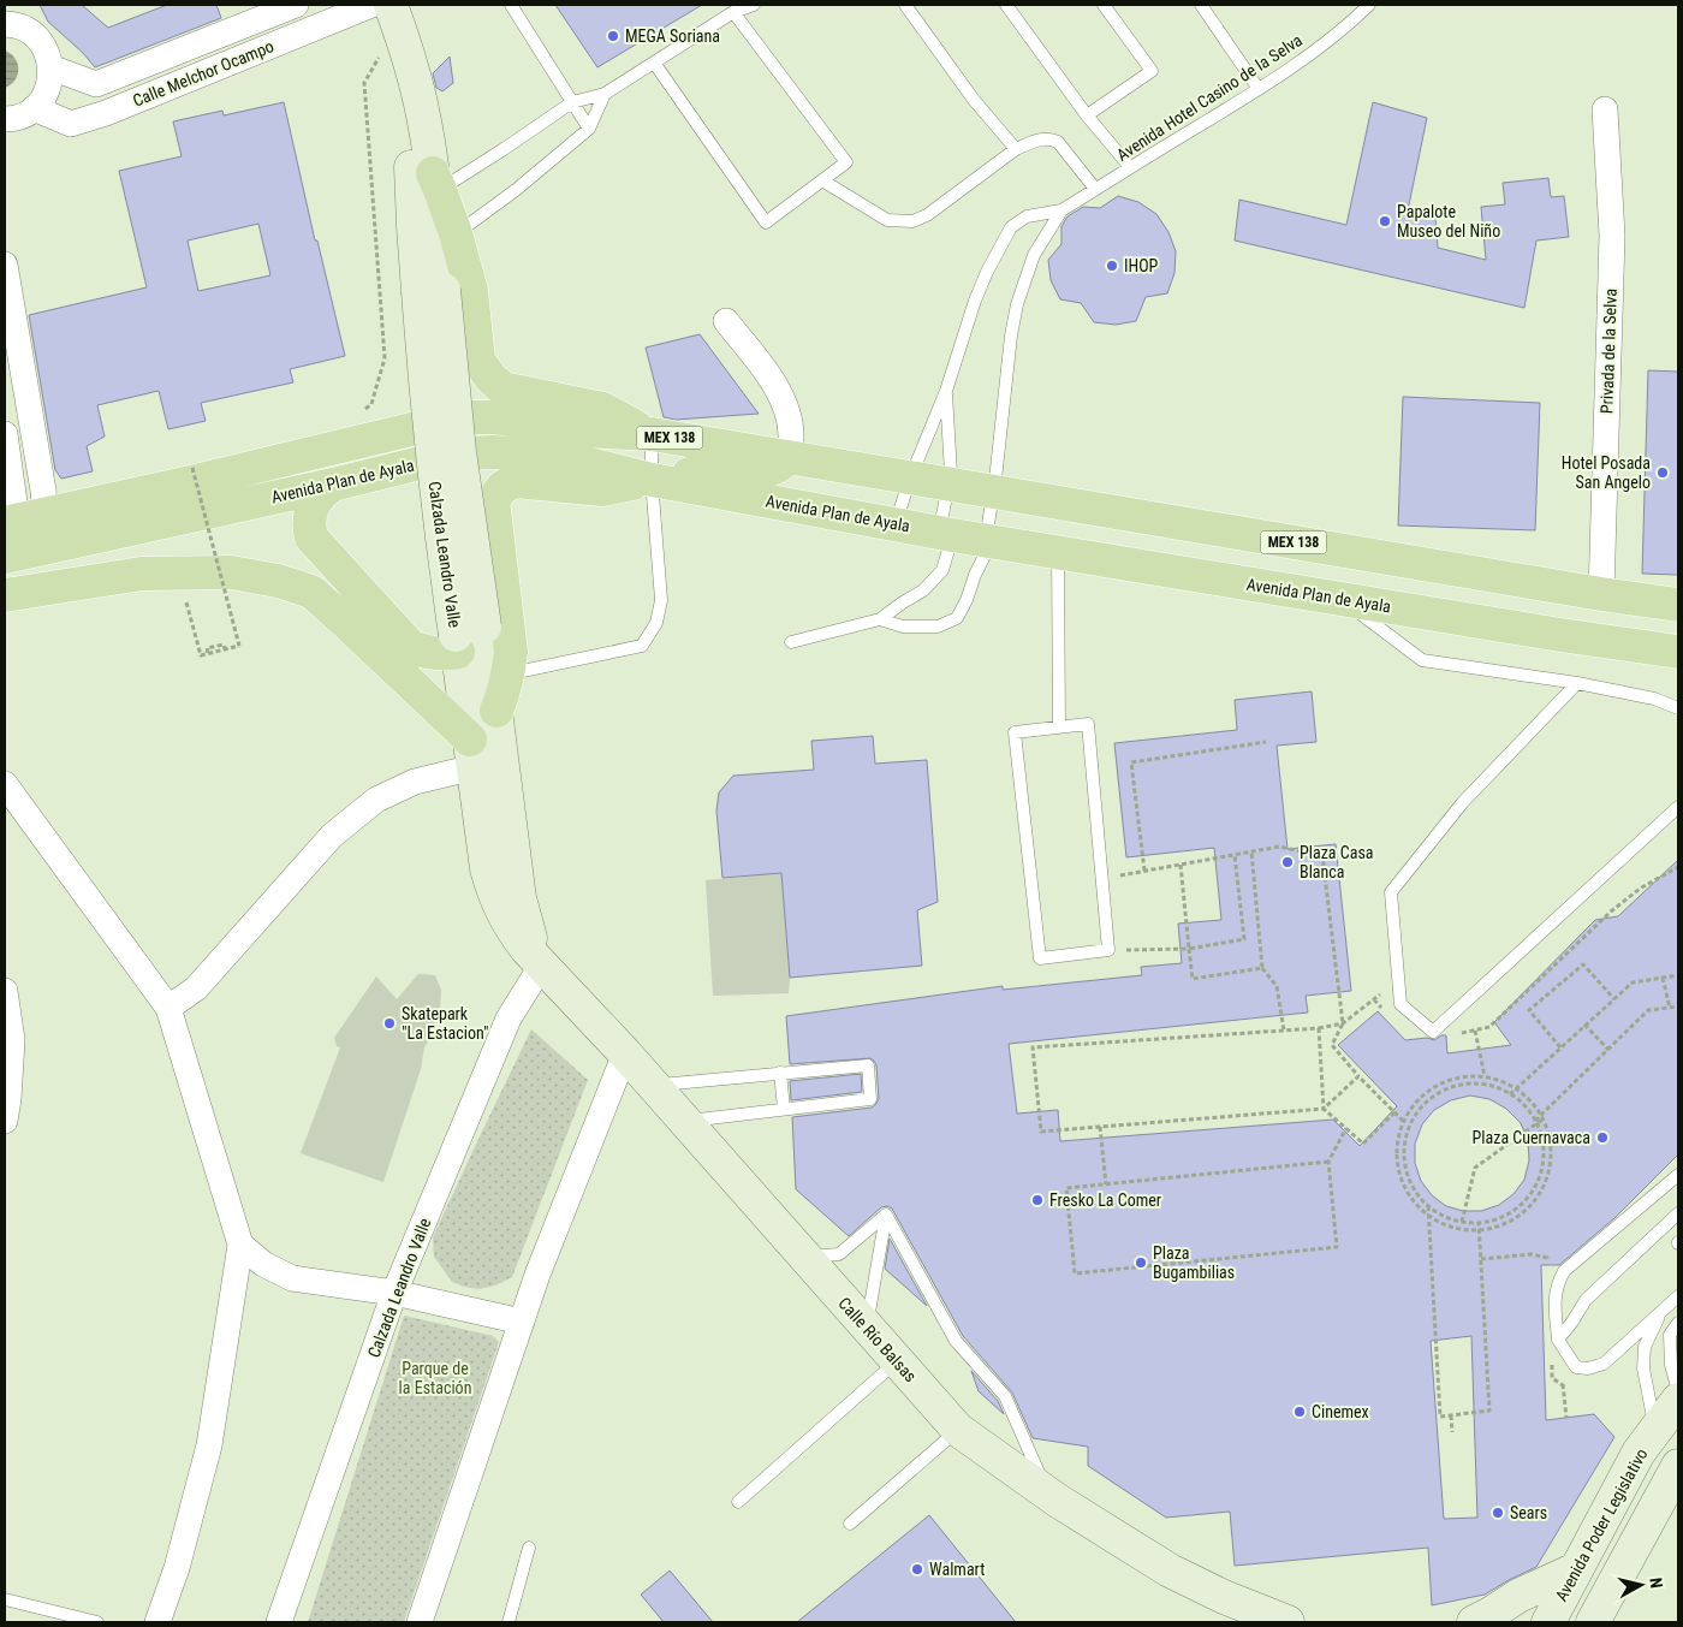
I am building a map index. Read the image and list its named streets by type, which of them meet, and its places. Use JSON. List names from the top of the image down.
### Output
{
  "streets": {
    "main road": ["MEX 138", "Avenida Plan de Ayala"],
    "street": [
      "Calle Melchor Ocampo",
      "Privada de la Selva",
      "Calzada Leandro Valle",
      "Calle Río Balsas",
      "Avenida Poder Legislativo"
    ],
    "lane": ["Avenida Hotel Casino de la Selva"]
  },
  "crossings": [
    ["Avenida Hotel Casino de la Selva", "Avenida Plan de Ayala"],
    ["Privada de la Selva", "Avenida Plan de Ayala"],
    ["Calzada Leandro Valle", "Calle Río Balsas"]
  ],
  "parks": ["Parque de la Estación"],
  "places": [
    "MEGA Soriana",
    "Papalote Museo del Niño",
    "IHOP",
    "Hotel Posada San Angelo",
    "Plaza Casa Blanca",
    "Skatepark \"La Estacion\"",
    "Plaza Cuernavaca",
    "Fresko La Comer",
    "Plaza Bugambilias",
    "Cinemex",
    "Sears",
    "Walmart"
  ],
  "north": "right"
}
